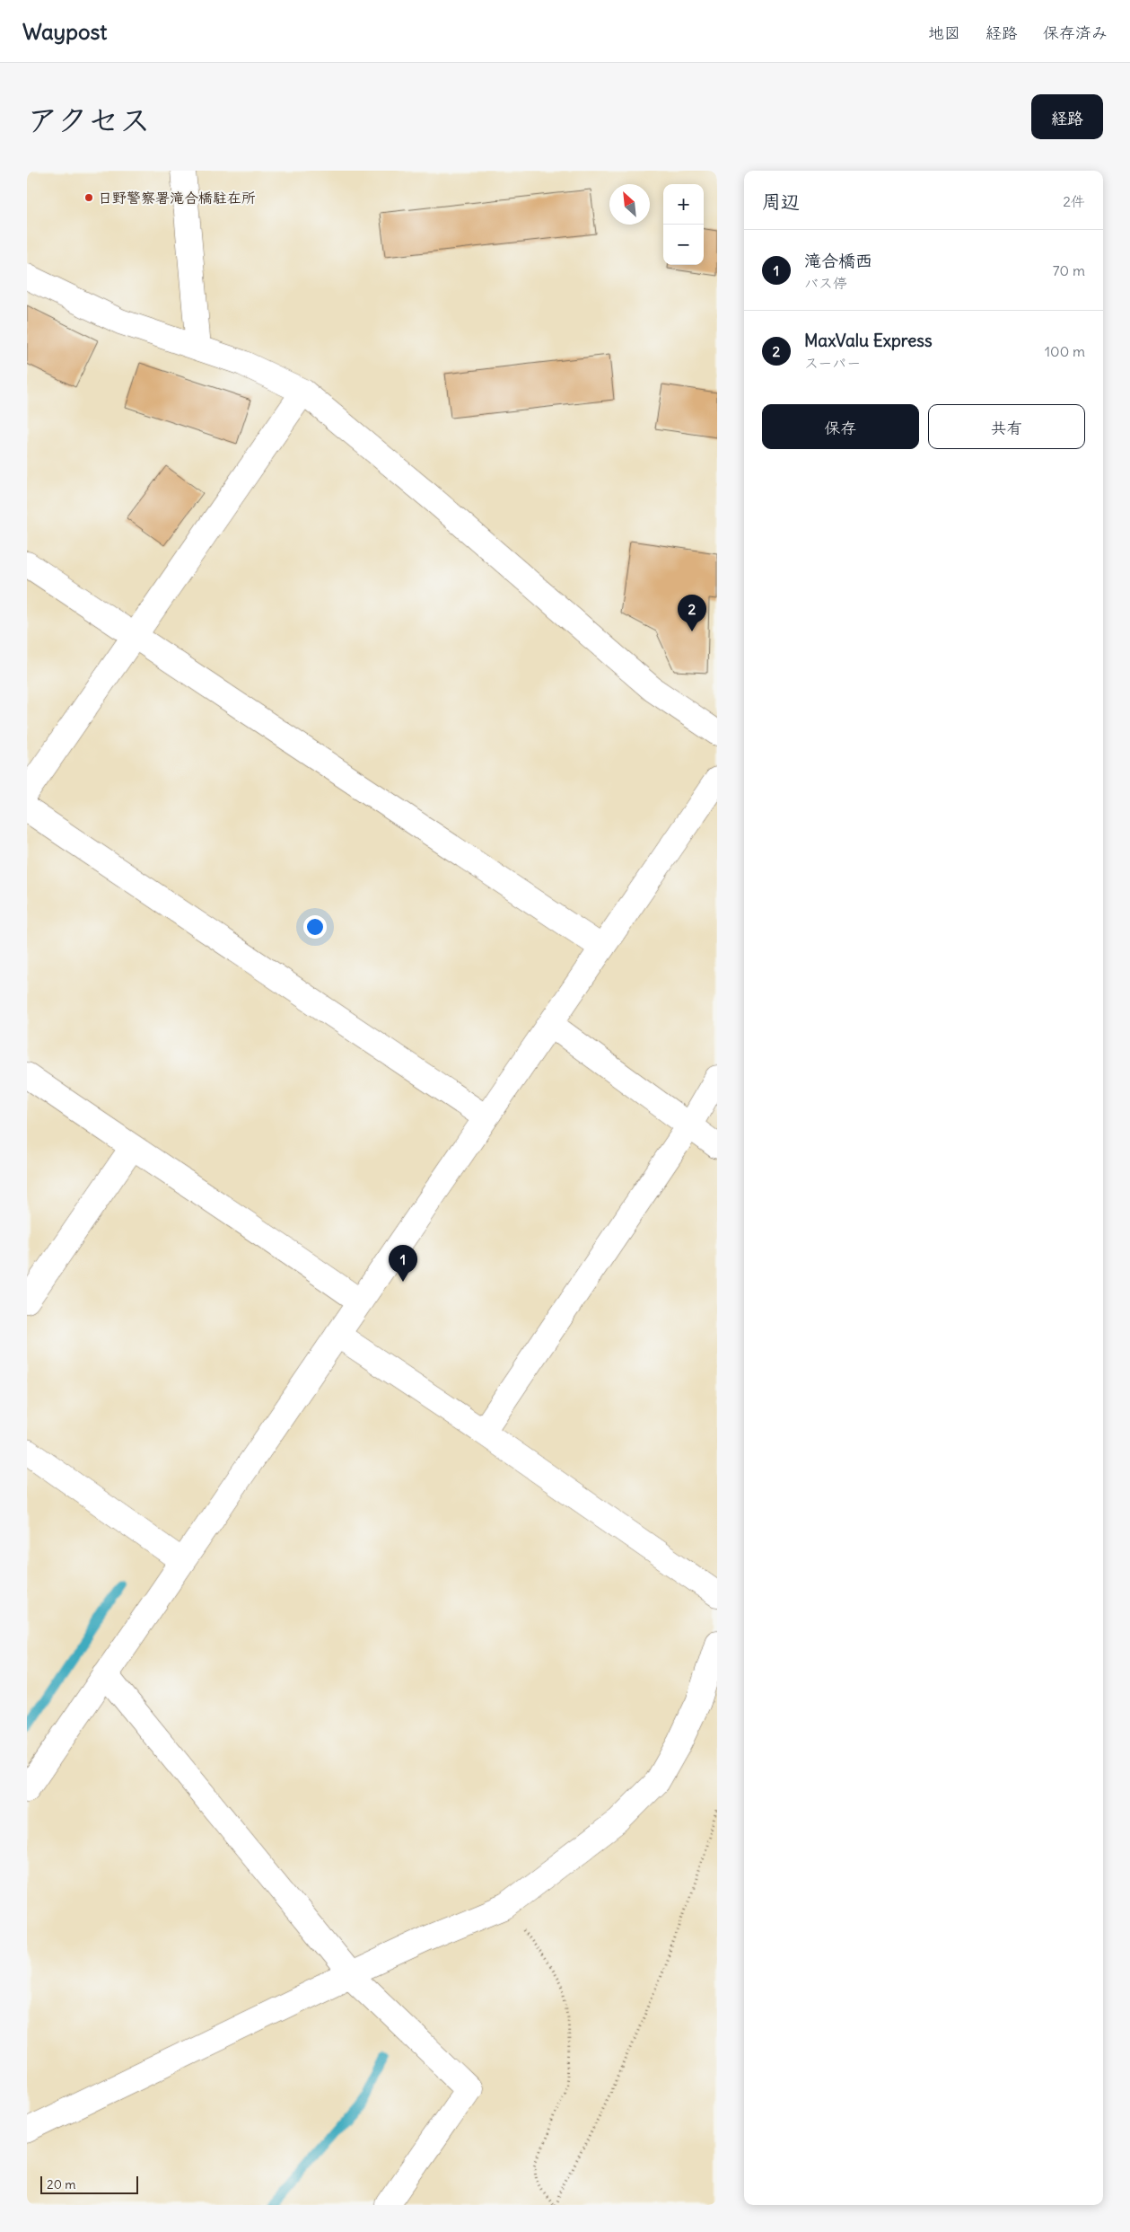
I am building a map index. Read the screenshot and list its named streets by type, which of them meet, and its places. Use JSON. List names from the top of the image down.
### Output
{
  "places": ["日野警察署滝合橋駐在所"],
  "scale_bar": "20 m",
  "north": "top left",
  "page": {
    "header": "Waypost",
    "nav": ["地図", "経路", "保存済み"],
    "title": "アクセス",
    "buttons": [
      "経路",
      ["保存", "共有"]
    ],
    "heading": ["周辺", "2件"],
    "map_buttons": ["+", "−"],
    "list": [
      {
        "mark": "1",
        "name": "滝合橋西",
        "note": "バス停",
        "value": "70 m"
      },
      {
        "mark": "2",
        "name": "MaxValu Express",
        "note": "スーパー",
        "value": "100 m"
      }
    ],
    "pins": ["2", "1"],
    "scale": "20 m"
  }
}
